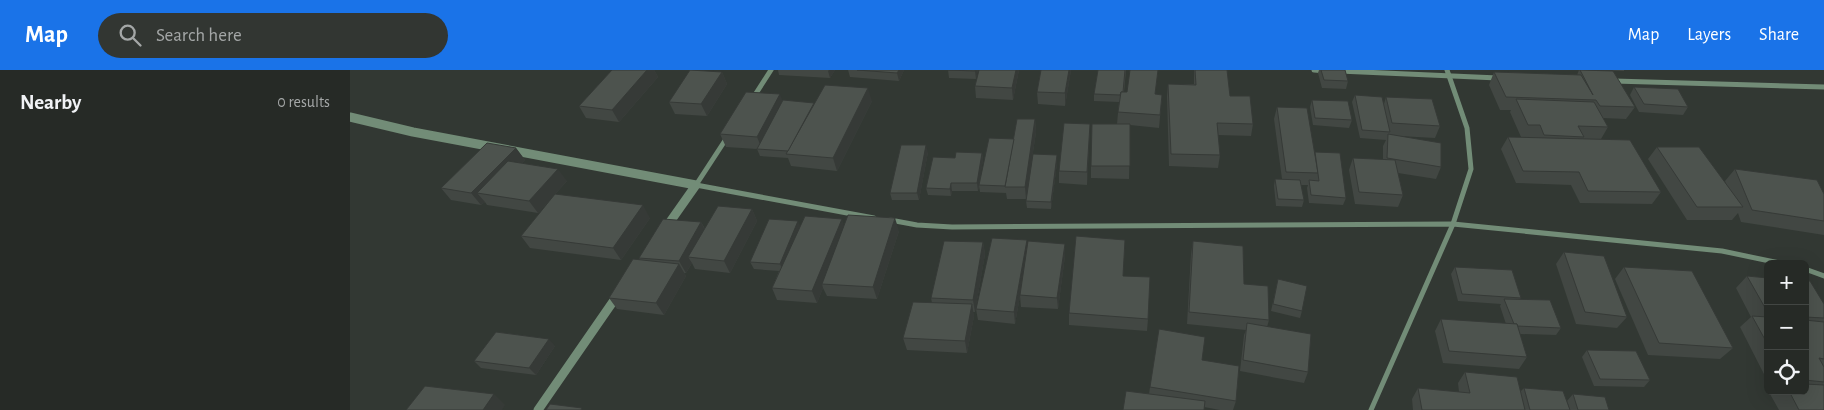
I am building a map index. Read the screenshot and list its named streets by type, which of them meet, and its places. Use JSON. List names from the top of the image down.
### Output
{
  "page": {
    "header": "Map",
    "search": "Search here",
    "nav": ["Map", "Layers", "Share"],
    "heading": ["Nearby", "0 results"],
    "map_buttons": ["+", "−"]
  }
}
